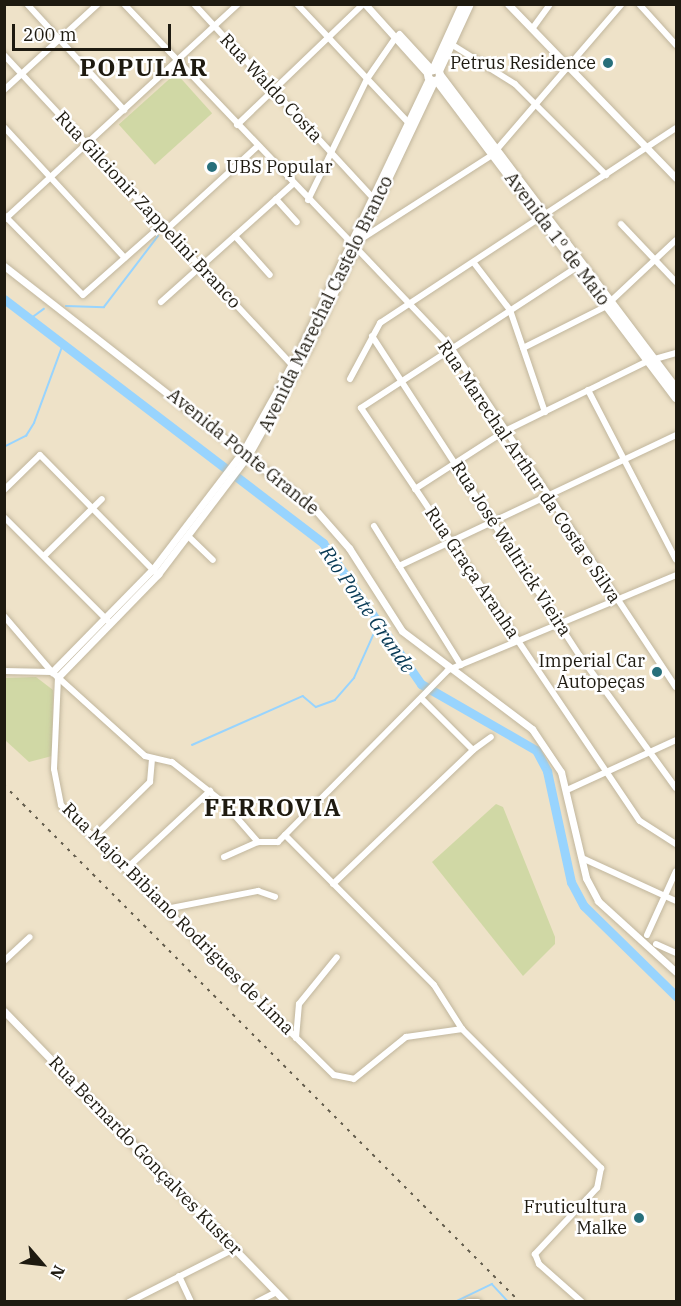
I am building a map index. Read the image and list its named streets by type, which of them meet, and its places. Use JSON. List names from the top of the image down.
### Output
{
  "streets": {
    "main road": ["Avenida 1º de Maio", "Avenida Marechal Castelo Branco"],
    "street": [
      "Rua Waldo Costa",
      "Rua Gilcionir Zappelini Branco",
      "Avenida Ponte Grande",
      "Rua Marechal Arthur da Costa e Silva",
      "Rua José Waltrick Vieira",
      "Rua Graça Aranha",
      "Rua Major Bibiano Rodrigues de Lima",
      "Rua Bernardo Gonçalves Kuster"
    ]
  },
  "crossings": [
    ["Rua Waldo Costa", "Avenida Marechal Castelo Branco"],
    ["Rua Gilcionir Zappelini Branco", "Avenida Marechal Castelo Branco"],
    ["Avenida 1º de Maio", "Avenida Marechal Castelo Branco"],
    ["Avenida Marechal Castelo Branco", "Avenida Ponte Grande"],
    ["Avenida Marechal Castelo Branco", "Rua Marechal Arthur da Costa e Silva"],
    ["Avenida Marechal Castelo Branco", "Rua Major Bibiano Rodrigues de Lima"],
    ["Rua José Waltrick Vieira", "Rua Graça Aranha"]
  ],
  "districts": ["POPULAR", "FERROVIA"],
  "water": ["Rio Ponte Grande"],
  "places": [
    "Petrus Residence",
    "UBS Popular",
    "Imperial Car Autopeças",
    "Fruticultura Malke"
  ],
  "scale_bar": "200 m",
  "north": "bottom right"
}
